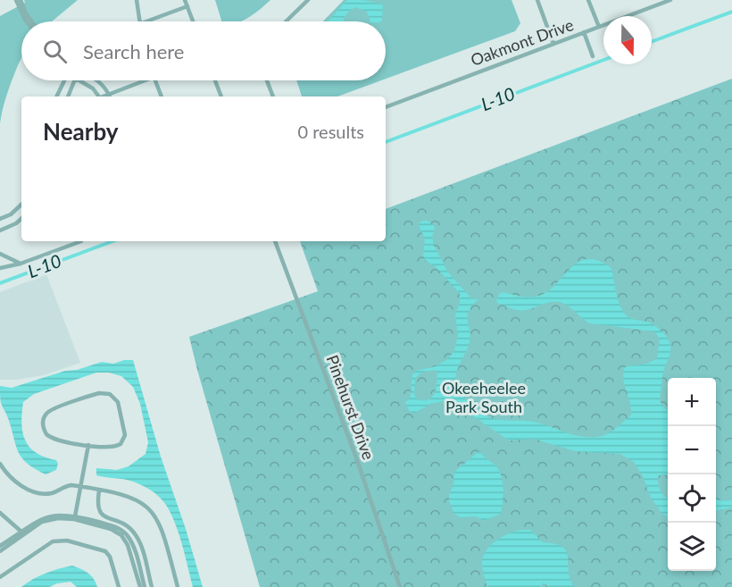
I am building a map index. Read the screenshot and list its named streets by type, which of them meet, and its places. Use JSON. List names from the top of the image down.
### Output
{
  "streets": {
    "street": ["Oakmont Drive", "Pinehurst Drive"]
  },
  "water": ["L-10"],
  "parks": ["Okeeheelee Park South"],
  "north": "bottom",
  "page": {
    "search": "Search here",
    "heading": ["Nearby", "0 results"],
    "map_buttons": ["+", "−"]
  }
}
